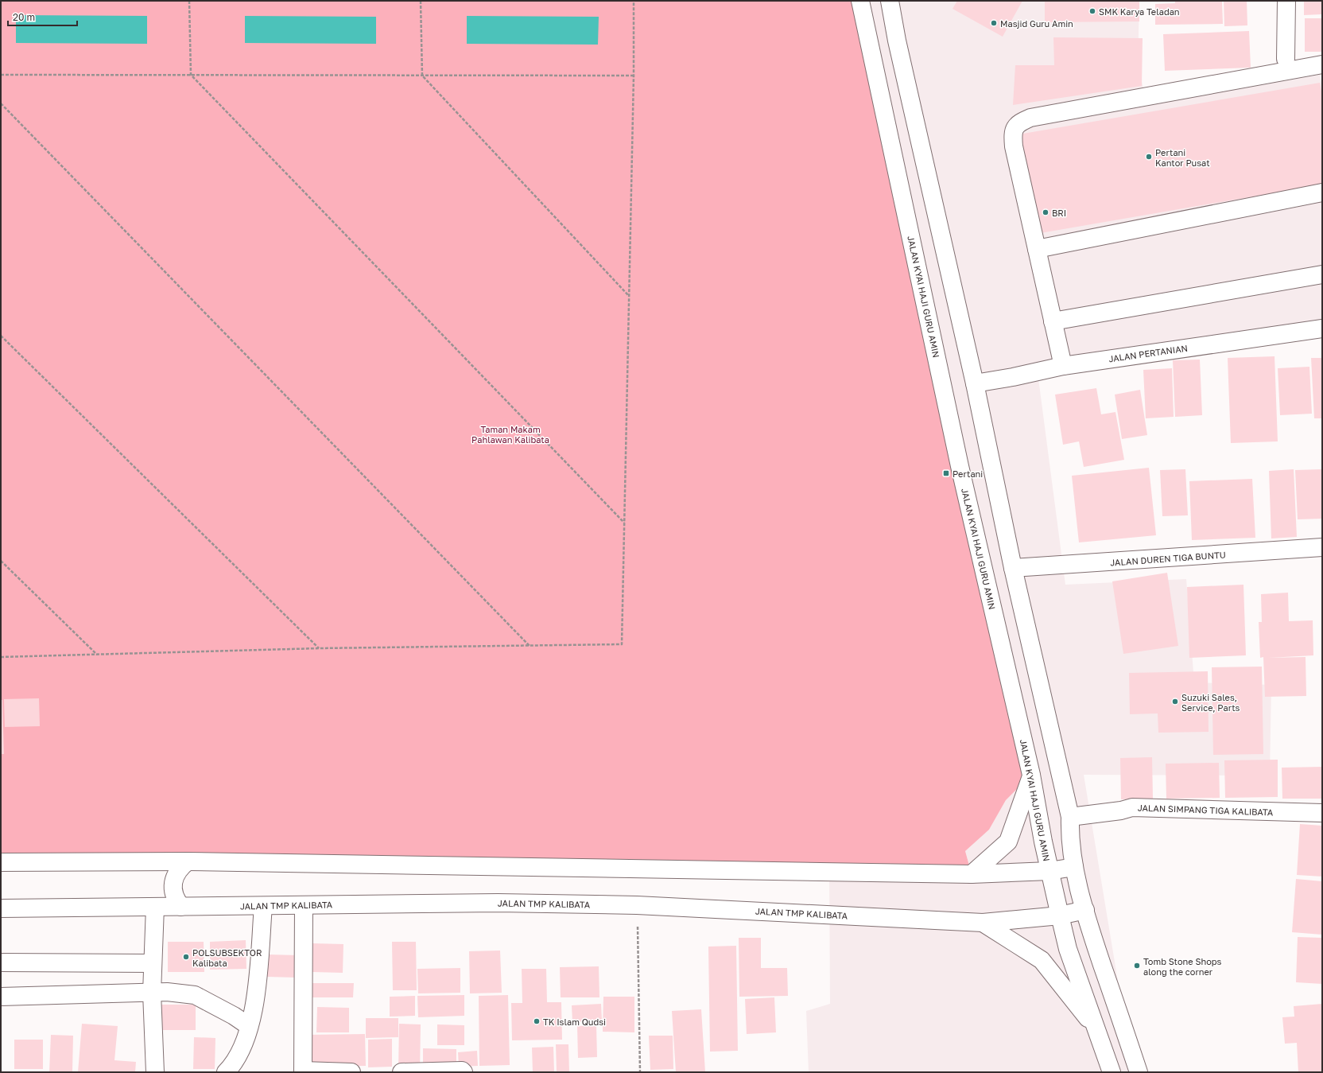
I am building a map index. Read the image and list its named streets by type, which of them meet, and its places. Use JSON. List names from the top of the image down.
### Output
{
  "streets": {
    "main road": [
      "JALAN KYAI HAJI GURU AMIN",
      "JALAN PERTANIAN",
      "JALAN DUREN TIGA BUNTU",
      "JALAN SIMPANG TIGA KALIBATA",
      "JALAN TMP KALIBATA"
    ]
  },
  "crossings": [
    ["JALAN KYAI HAJI GURU AMIN", "JALAN TMP KALIBATA"]
  ],
  "parks": ["Taman Makam Pahlawan Kalibata"],
  "places": {
    "other": [
      "SMK Karya Teladan",
      "Masjid Guru Amin",
      "Pertani Kantor Pusat",
      "BRI",
      "Suzuki Sales, Service, Parts",
      "POLSUBSEKTOR Kalibata",
      "Tomb Stone Shops along the corner",
      "TK Islam Qudsi"
    ],
    "transit": ["Pertani"]
  },
  "scale_bar": "20 m"
}
